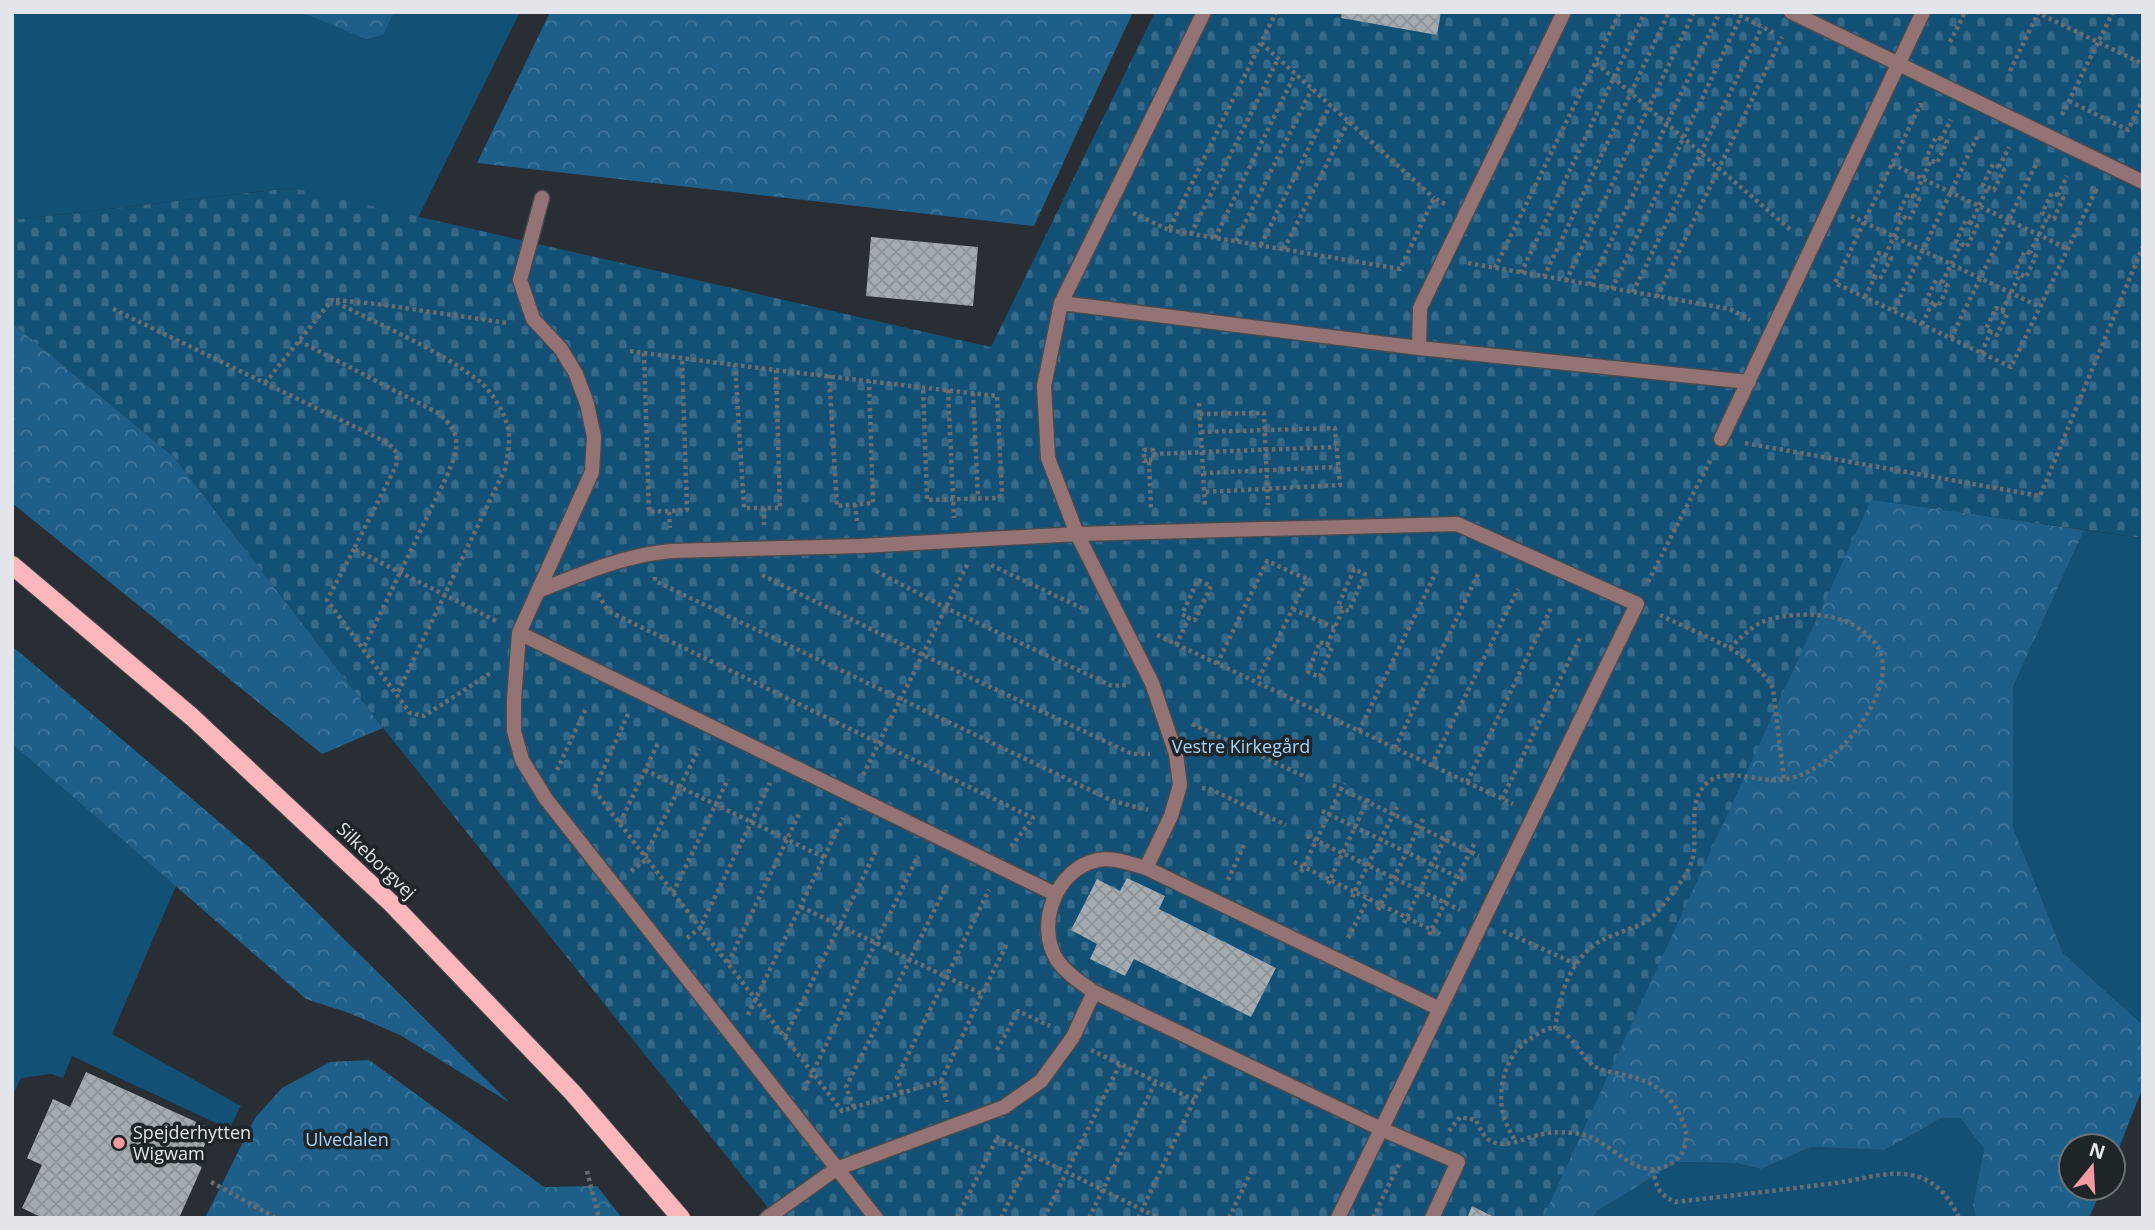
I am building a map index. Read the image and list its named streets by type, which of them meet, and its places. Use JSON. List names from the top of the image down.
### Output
{
  "streets": {
    "main road": ["Silkeborgvej"]
  },
  "parks": ["Vestre Kirkegård", "Ulvedalen"],
  "places": ["Spejderhytten Wigwam"],
  "north": "top"
}
